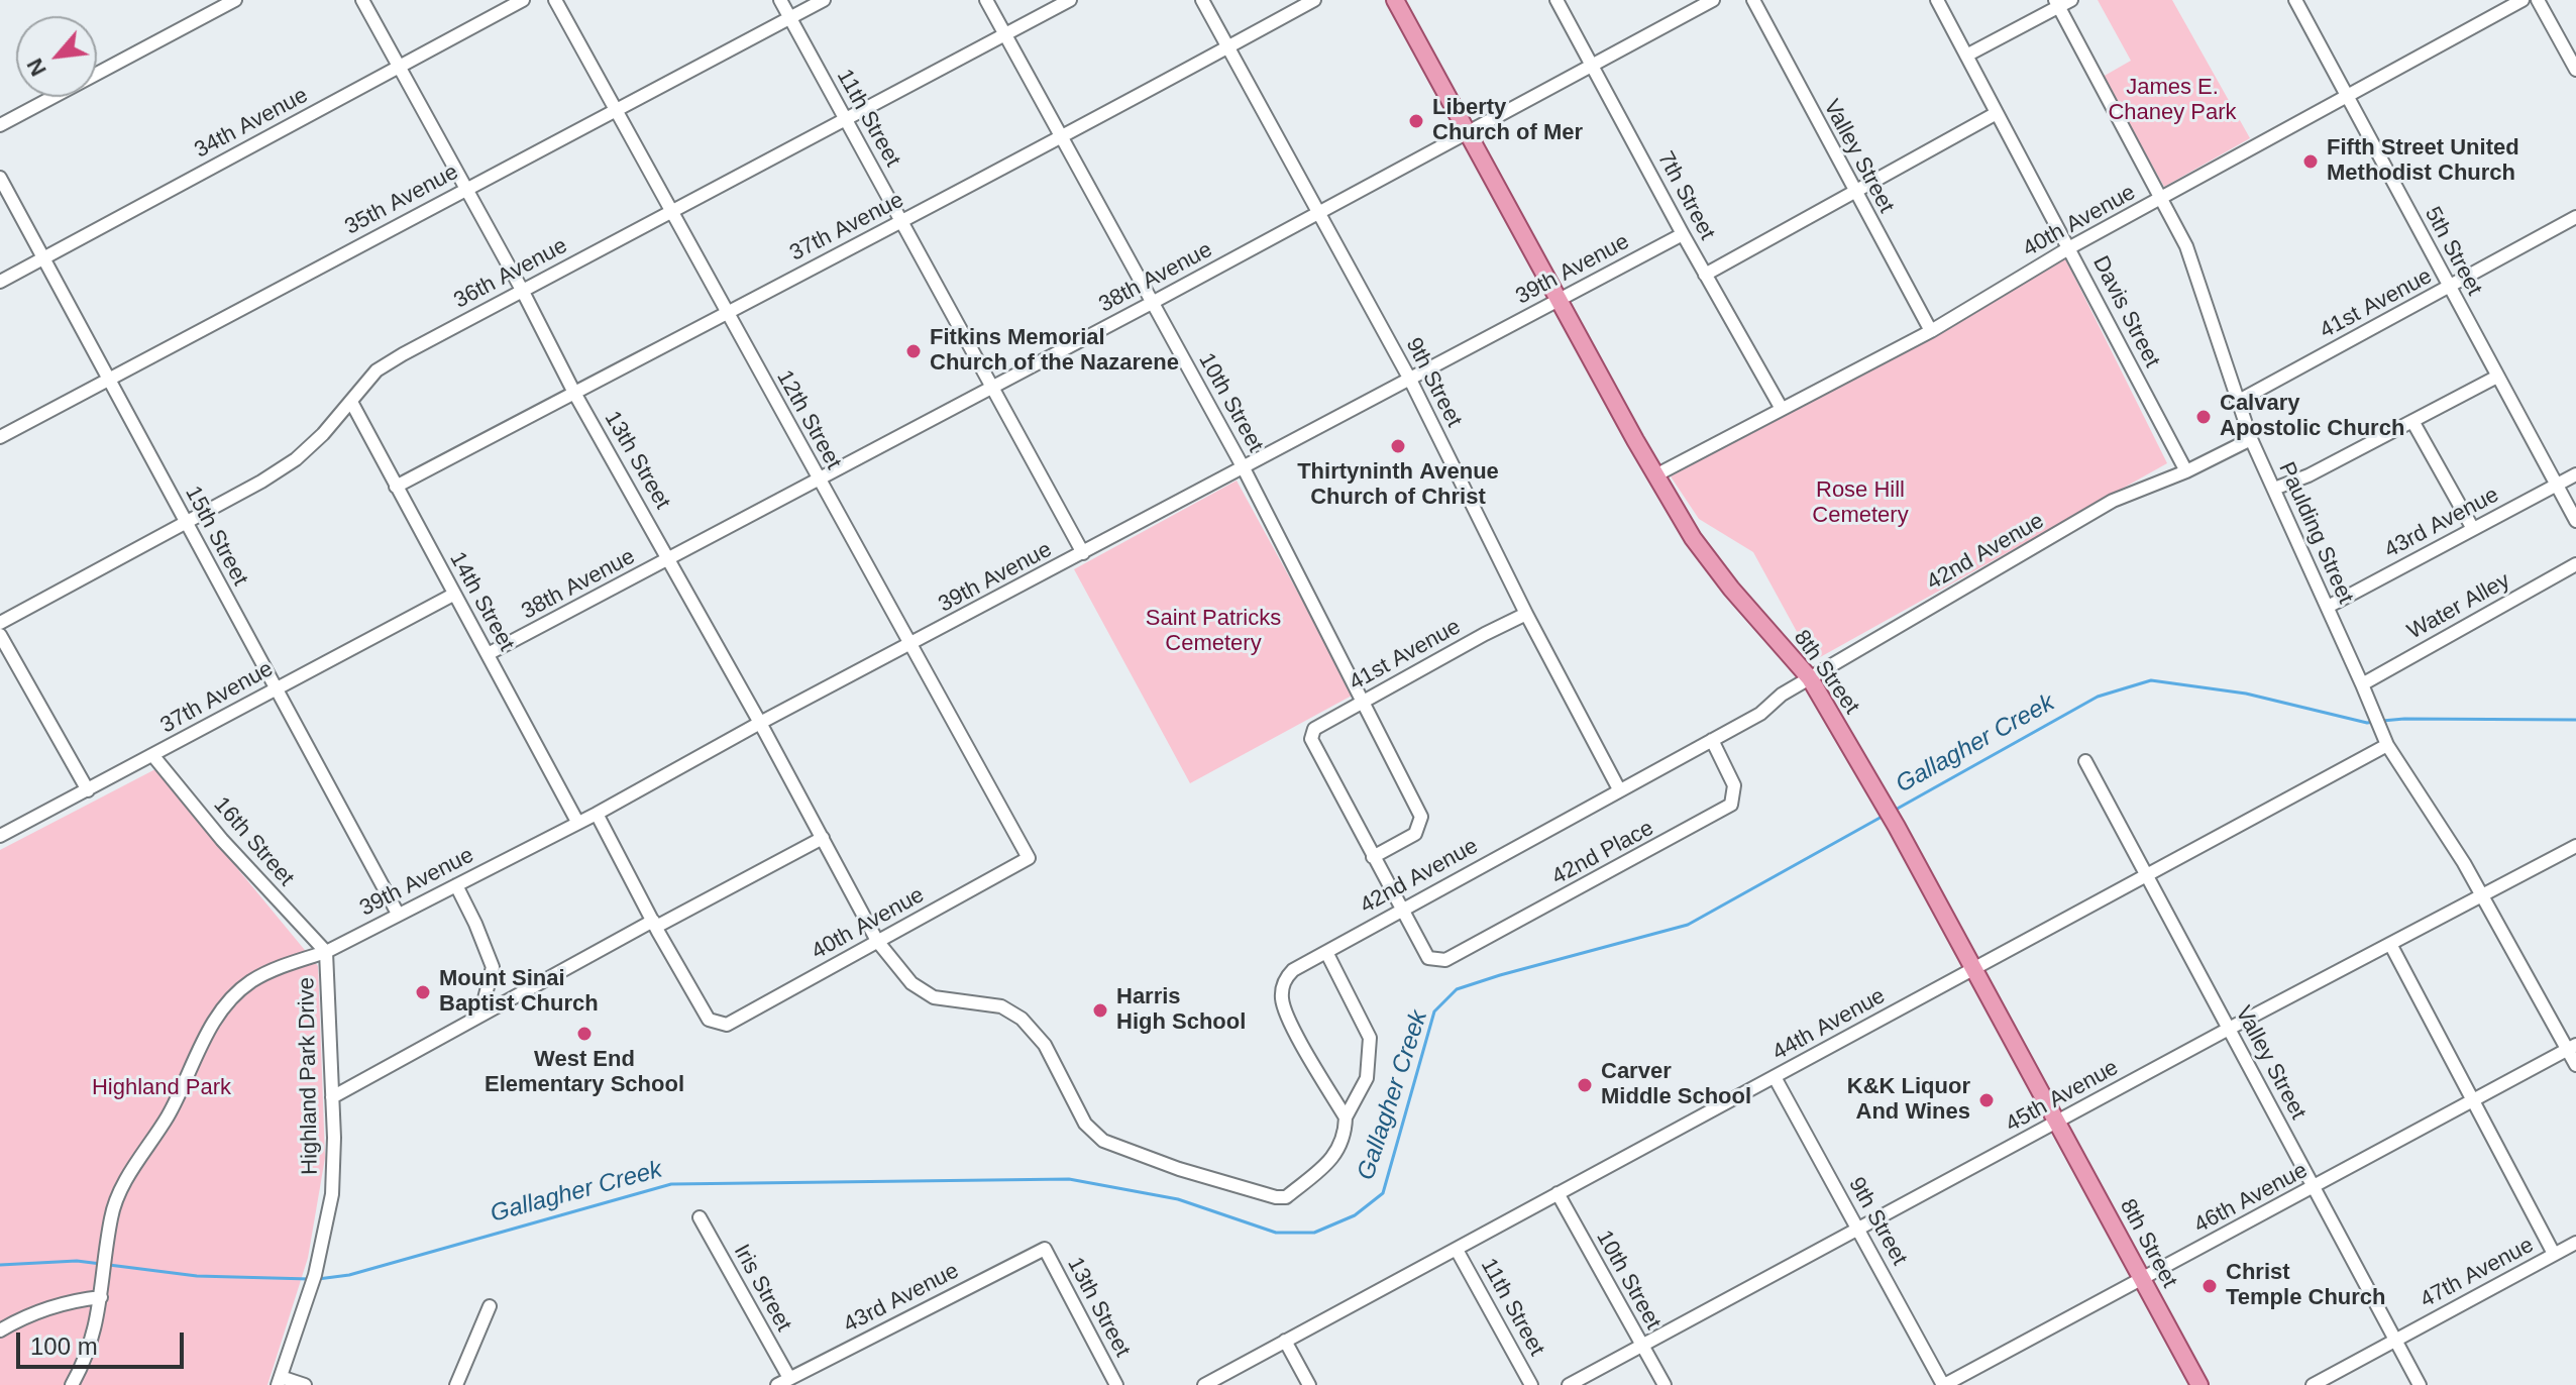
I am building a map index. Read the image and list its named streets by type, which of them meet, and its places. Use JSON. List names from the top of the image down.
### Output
{
  "streets": {
    "main road": ["8th Street"],
    "street": [
      "11th Street",
      "34th Avenue",
      "Valley Street",
      "7th Street",
      "35th Avenue",
      "40th Avenue",
      "37th Avenue",
      "5th Street",
      "39th Avenue",
      "36th Avenue",
      "38th Avenue",
      "41st Avenue",
      "Davis Street",
      "9th Street",
      "10th Street",
      "12th Street",
      "13th Street",
      "43rd Avenue",
      "Paulding Street",
      "15th Street",
      "42nd Avenue",
      "14th Street",
      "Water Alley",
      "16th Street",
      "42nd Place",
      "44th Avenue",
      "Highland Park Drive",
      "45th Avenue",
      "46th Avenue",
      "47th Avenue",
      "Iris Street"
    ]
  },
  "crossings": [
    ["11th Street", "35th Avenue"],
    ["11th Street", "37th Avenue"],
    ["11th Street", "39th Avenue"],
    ["11th Street", "36th Avenue"],
    ["11th Street", "38th Avenue"],
    ["11th Street", "44th Avenue"],
    ["34th Avenue", "13th Street"],
    ["34th Avenue", "15th Street"],
    ["Valley Street", "40th Avenue"],
    ["Valley Street", "44th Avenue"],
    ["Valley Street", "45th Avenue"],
    ["Valley Street", "46th Avenue"],
    ["Valley Street", "47th Avenue"],
    ["7th Street", "40th Avenue"],
    ["7th Street", "39th Avenue"],
    ["7th Street", "38th Avenue"],
    ["35th Avenue", "12th Street"],
    ["35th Avenue", "13th Street"],
    ["35th Avenue", "15th Street"],
    ["40th Avenue", "5th Street"],
    ["40th Avenue", "Davis Street"],
    ["40th Avenue", "12th Street"],
    ["40th Avenue", "13th Street"],
    ["40th Avenue", "Paulding Street"],
    ["40th Avenue", "8th Street"],
    ["37th Avenue", "9th Street"],
    ["37th Avenue", "10th Street"],
    ["37th Avenue", "12th Street"],
    ["37th Avenue", "13th Street"],
    ["37th Avenue", "15th Street"],
    ["37th Avenue", "14th Street"],
    ["37th Avenue", "16th Street"],
    ["5th Street", "41st Avenue"],
    ["5th Street", "43rd Avenue"],
    ["39th Avenue", "9th Street"],
    ["39th Avenue", "10th Street"],
    ["39th Avenue", "12th Street"],
    ["39th Avenue", "13th Street"],
    ["39th Avenue", "15th Street"],
    ["39th Avenue", "14th Street"],
    ["39th Avenue", "8th Street"],
    ["39th Avenue", "16th Street"],
    ["39th Avenue", "Highland Park Drive"],
    ["36th Avenue", "10th Street"],
    ["36th Avenue", "12th Street"],
    ["36th Avenue", "13th Street"],
    ["36th Avenue", "15th Street"],
    ["36th Avenue", "14th Street"],
    ["38th Avenue", "9th Street"],
    ["38th Avenue", "10th Street"],
    ["38th Avenue", "12th Street"],
    ["38th Avenue", "13th Street"],
    ["38th Avenue", "14th Street"],
    ["38th Avenue", "8th Street"],
    ["41st Avenue", "9th Street"],
    ["41st Avenue", "10th Street"],
    ["41st Avenue", "Paulding Street"],
    ["Davis Street", "42nd Avenue"],
    ["9th Street", "42nd Avenue"],
    ["9th Street", "44th Avenue"],
    ["9th Street", "45th Avenue"],
    ["9th Street", "46th Avenue"],
    ["10th Street", "44th Avenue"],
    ["10th Street", "45th Avenue"],
    ["13th Street", "43rd Avenue"],
    ["43rd Avenue", "Paulding Street"],
    ["43rd Avenue", "Iris Street"],
    ["Paulding Street", "42nd Avenue"],
    ["Paulding Street", "Water Alley"],
    ["Paulding Street", "44th Avenue"],
    ["Paulding Street", "45th Avenue"],
    ["Paulding Street", "46th Avenue"],
    ["42nd Avenue", "8th Street"],
    ["42nd Avenue", "42nd Place"],
    ["8th Street", "44th Avenue"],
    ["8th Street", "45th Avenue"],
    ["8th Street", "46th Avenue"],
    ["16th Street", "Highland Park Drive"]
  ],
  "water": ["Gallagher Creek"],
  "parks": [
    "James E. Chaney Park",
    "Rose Hill Cemetery",
    "Saint Patricks Cemetery",
    "Highland Park"
  ],
  "places": [
    "Liberty Church of Mer",
    "Fifth Street United Methodist Church",
    "Fitkins Memorial Church of the Nazarene",
    "Calvary Apostolic Church",
    "Thirtyninth Avenue Church of Christ",
    "Mount Sinai Baptist Church",
    "Harris High School",
    "West End Elementary School",
    "Carver Middle School",
    "K&K Liquor And Wines",
    "Christ Temple Church"
  ],
  "scale_bar": "100 m",
  "north": "bottom left"
}
